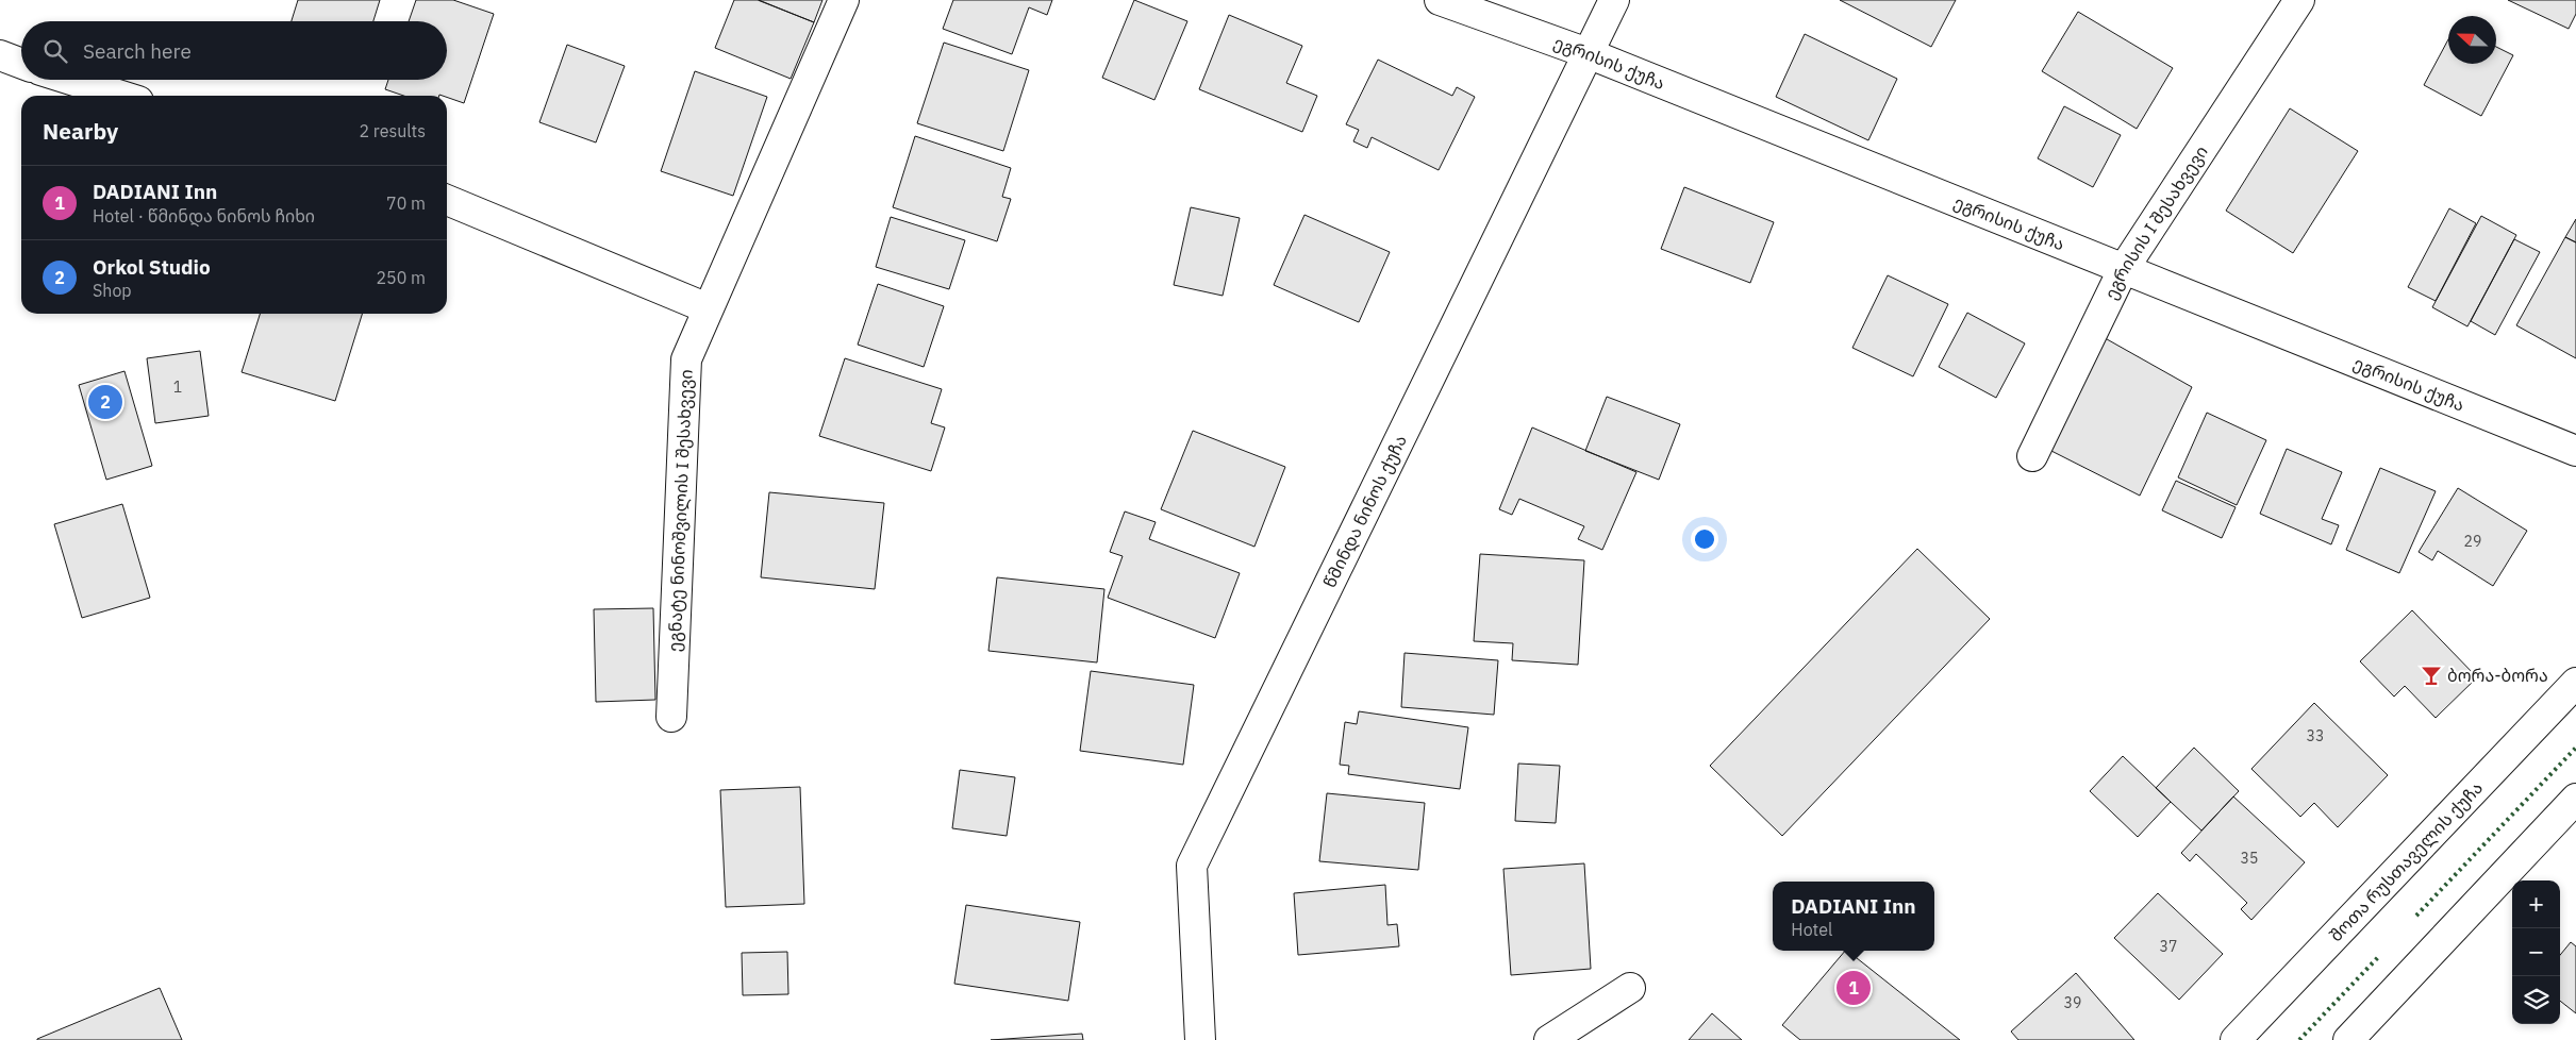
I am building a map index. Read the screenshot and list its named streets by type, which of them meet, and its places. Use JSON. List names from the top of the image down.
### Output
{
  "streets": {
    "street": [
      "ეგრისის ქუჩა",
      "ეგრისის I შესახვევი",
      "ეგნატე ნინოშვილის I შესახვევი",
      "წმინდა ნინოს ქუჩა",
      "შოთა რუსთაველის ქუჩა"
    ]
  },
  "crossings": [
    ["ეგრისის ქუჩა", "ეგრისის I შესახვევი"],
    ["ეგრისის ქუჩა", "წმინდა ნინოს ქუჩა"]
  ],
  "places": {
    "bar": ["ბორა-ბორა"]
  },
  "house_numbers": [
    "1",
    "29",
    "33",
    "35",
    "37",
    "39"
  ],
  "north": "left",
  "page": {
    "search": "Search here",
    "heading": ["Nearby", "2 results"],
    "list": [
      {
        "mark": "1",
        "name": "DADIANI Inn",
        "note": "Hotel · წმინდა ნინოს ჩიხი",
        "value": "70 m"
      },
      {
        "mark": "2",
        "name": "Orkol Studio",
        "note": "Shop",
        "value": "250 m"
      }
    ],
    "pins": ["2", "1"],
    "map_buttons": ["+", "−"],
    "popup": ["DADIANI Inn", "Hotel"]
  }
}
